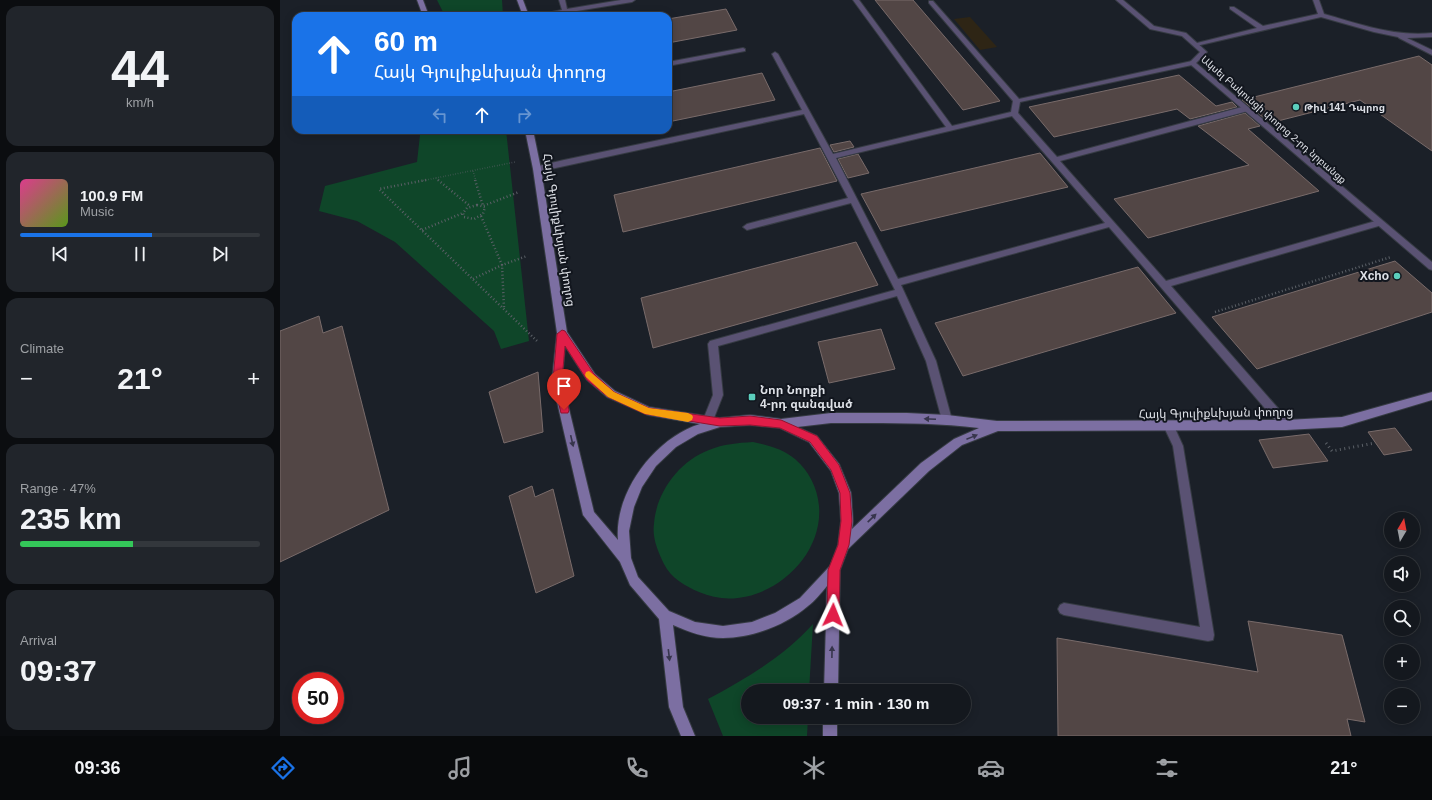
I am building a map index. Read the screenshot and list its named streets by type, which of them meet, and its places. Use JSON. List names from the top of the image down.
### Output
{
  "streets": {
    "main road": ["Հայկ Գյուլիքևխյան փողոց"],
    "street": ["Ակսել Բակունցի փողոց 2-րդ նրբանցք"]
  },
  "places": {
    "other": ["Թիվ 141 Դպրոց", "Xcho"],
    "transit": ["Նոր Նորքի 4-րդ զանգված"]
  },
  "north": "top",
  "page": {
    "tile": [
      ["44", "km/h"],
      "Climate",
      ["Range · 47%", "235 km"],
      ["Arrival", "09:37"]
    ],
    "turn": ["60 m", "Հայկ Գյուլիքևխյան փողոց"],
    "song": ["100.9 FM", "Music"],
    "heat": ["−", "21°", "+"],
    "map_buttons": ["+", "−"],
    "limit": "50",
    "trip": "09:37 · 1 min · 130 m",
    "tabs": ["09:36", "21°"]
  }
}
